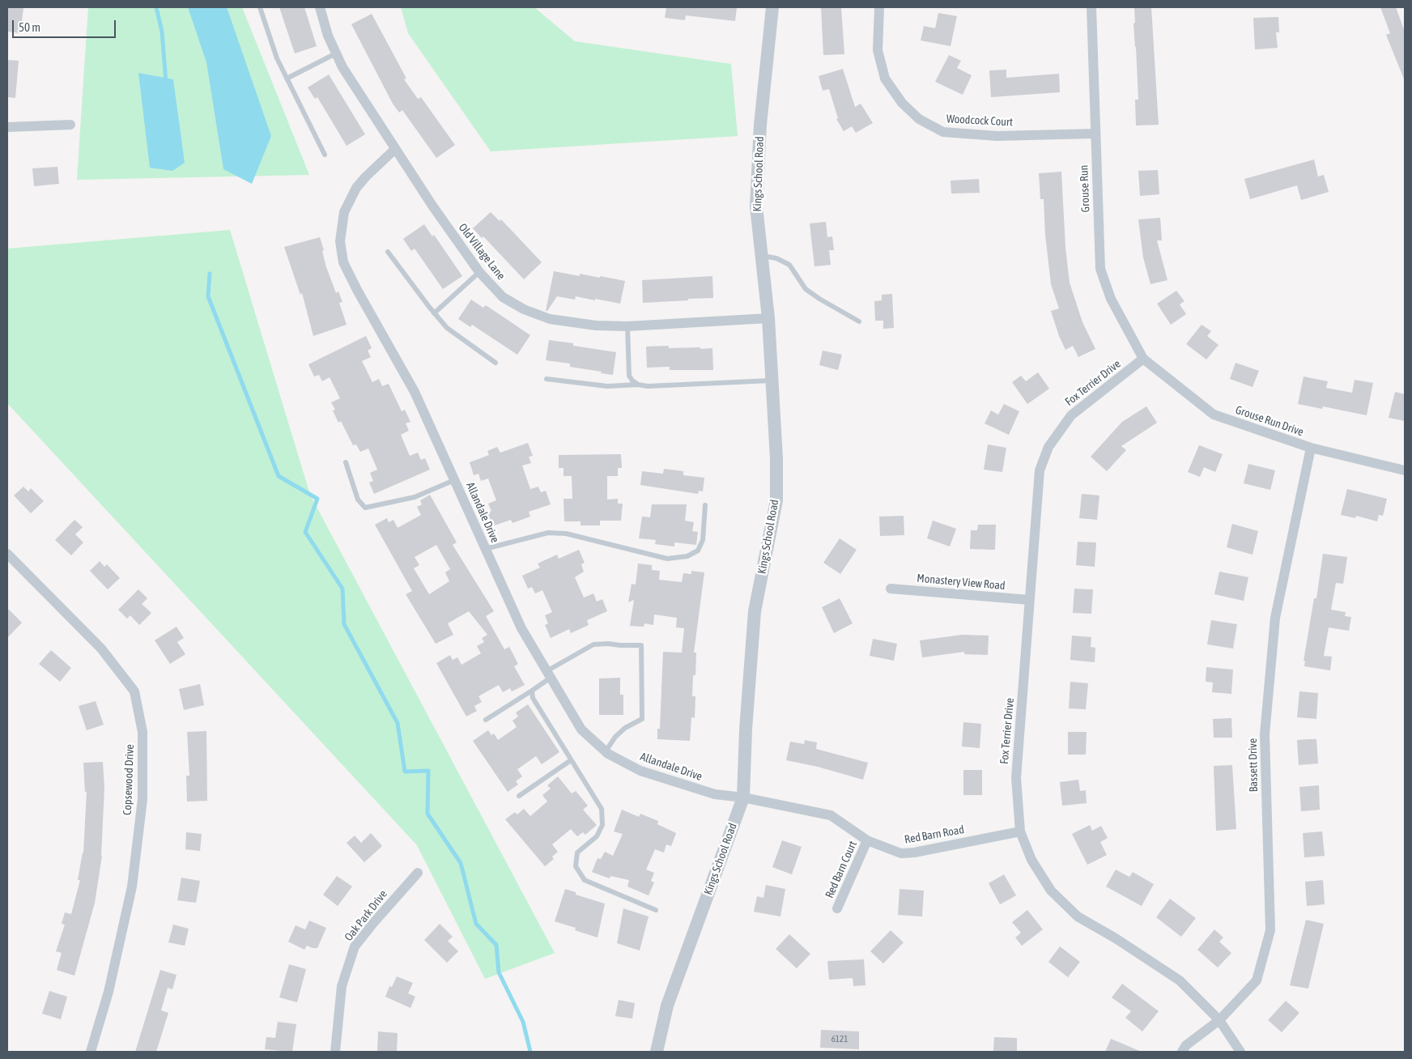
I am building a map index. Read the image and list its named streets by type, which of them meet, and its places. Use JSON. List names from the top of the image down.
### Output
{
  "streets": {
    "street": [
      "Woodcock Court",
      "Kings School Road",
      "Grouse Run",
      "Old Village Lane",
      "Fox Terrier Drive",
      "Grouse Run Drive",
      "Allandale Drive",
      "Monastery View Road",
      "Bassett Drive",
      "Copsewood Drive",
      "Red Barn Road",
      "Red Barn Court",
      "Oak Park Drive"
    ]
  },
  "crossings": [
    ["Woodcock Court", "Grouse Run"],
    ["Kings School Road", "Old Village Lane"],
    ["Kings School Road", "Allandale Drive"],
    ["Kings School Road", "Red Barn Road"],
    ["Grouse Run", "Fox Terrier Drive"],
    ["Grouse Run", "Grouse Run Drive"],
    ["Old Village Lane", "Allandale Drive"],
    ["Fox Terrier Drive", "Grouse Run Drive"],
    ["Fox Terrier Drive", "Monastery View Road"],
    ["Fox Terrier Drive", "Bassett Drive"],
    ["Fox Terrier Drive", "Red Barn Road"],
    ["Grouse Run Drive", "Bassett Drive"],
    ["Allandale Drive", "Red Barn Road"],
    ["Red Barn Road", "Red Barn Court"]
  ],
  "house_numbers": ["6121"],
  "scale_bar": "50 m"
}
